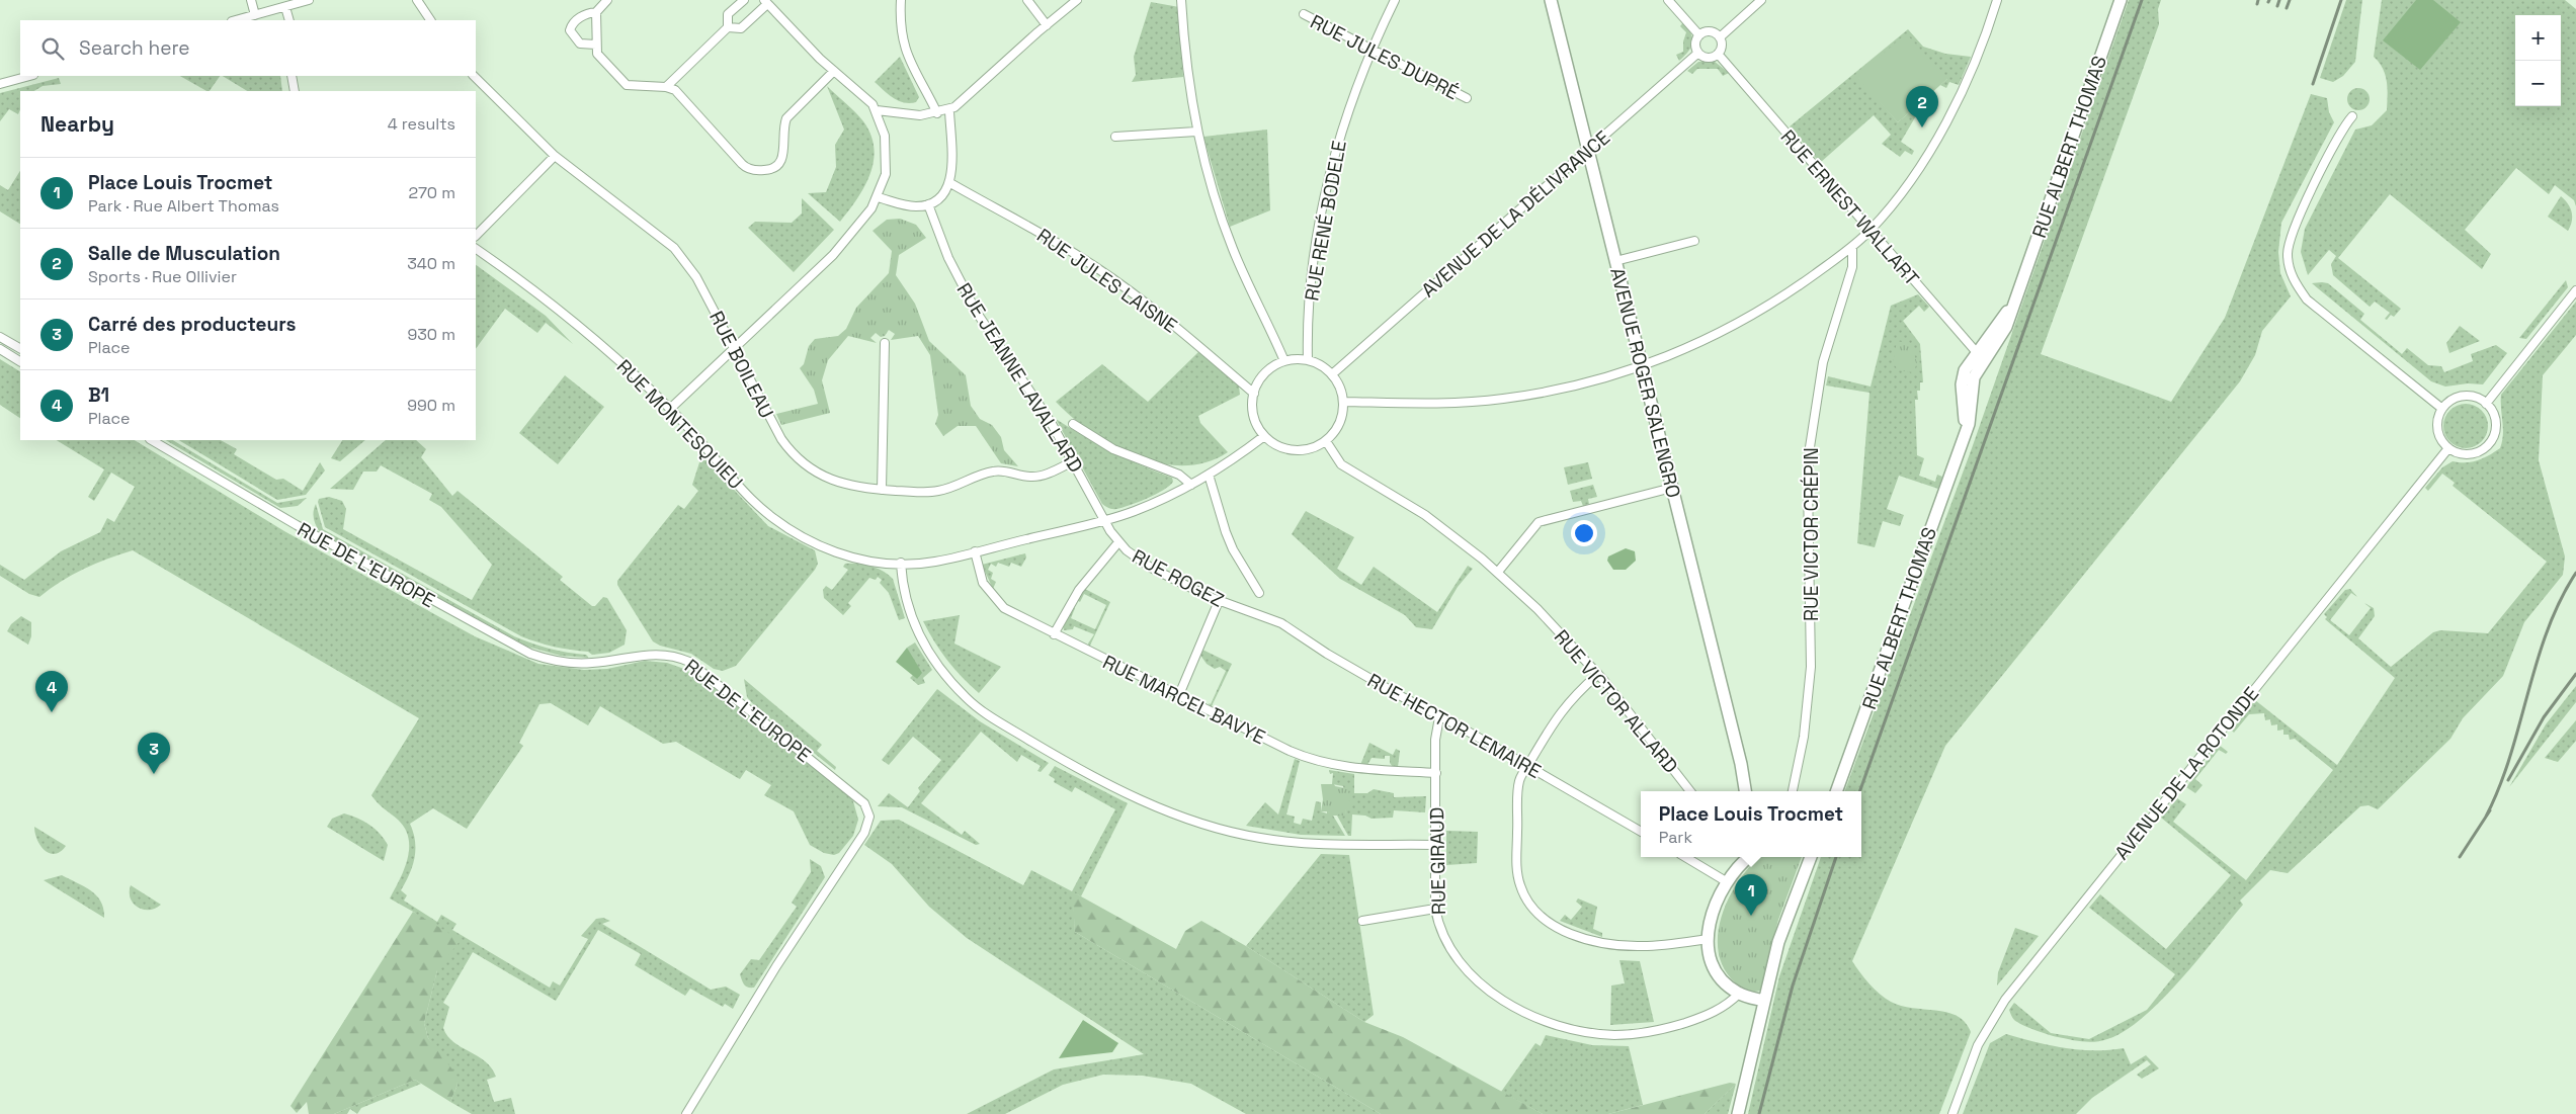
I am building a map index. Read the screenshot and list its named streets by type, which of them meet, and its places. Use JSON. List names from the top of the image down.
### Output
{
  "streets": {
    "street": [
      "RUE JULES DUPRÉ",
      "RUE ALBERT THOMAS",
      "RUE ERNEST WALLART",
      "AVENUE DE LA DÉLIVRANCE",
      "RUE RENÉ BODELE",
      "RUE JULES LAISNE",
      "RUE BOILEAU",
      "RUE JEANNE LAVALLARD",
      "AVENUE ROGER SALENGRO",
      "RUE MONTESQUIEU",
      "RUE VICTOR CRÉPIN",
      "RUE DE L'EUROPE",
      "RUE ROGEZ",
      "RUE MARCEL BAVYE",
      "RUE VICTOR ALLARD",
      "RUE HECTOR LEMAIRE",
      "AVENUE DE LA ROTONDE",
      "RUE GIRAUD"
    ]
  },
  "crossings": [
    ["RUE JULES DUPRÉ", "RUE RENÉ BODELE"],
    ["RUE ALBERT THOMAS", "RUE ERNEST WALLART"],
    ["RUE ERNEST WALLART", "AVENUE DE LA DÉLIVRANCE"],
    ["AVENUE DE LA DÉLIVRANCE", "RUE RENÉ BODELE"],
    ["AVENUE DE LA DÉLIVRANCE", "RUE JULES LAISNE"],
    ["AVENUE DE LA DÉLIVRANCE", "AVENUE ROGER SALENGRO"],
    ["AVENUE DE LA DÉLIVRANCE", "RUE MONTESQUIEU"],
    ["AVENUE DE LA DÉLIVRANCE", "RUE VICTOR ALLARD"],
    ["RUE RENÉ BODELE", "RUE JULES LAISNE"],
    ["RUE RENÉ BODELE", "RUE MONTESQUIEU"],
    ["RUE RENÉ BODELE", "RUE VICTOR ALLARD"],
    ["RUE JULES LAISNE", "RUE MONTESQUIEU"],
    ["RUE JULES LAISNE", "RUE VICTOR ALLARD"],
    ["RUE BOILEAU", "RUE JEANNE LAVALLARD"],
    ["RUE JEANNE LAVALLARD", "RUE MONTESQUIEU"],
    ["RUE JEANNE LAVALLARD", "RUE ROGEZ"],
    ["RUE MONTESQUIEU", "RUE ROGEZ"],
    ["RUE MONTESQUIEU", "RUE MARCEL BAVYE"],
    ["RUE MONTESQUIEU", "RUE VICTOR ALLARD"],
    ["RUE ROGEZ", "RUE HECTOR LEMAIRE"],
    ["RUE MARCEL BAVYE", "RUE GIRAUD"],
    ["RUE HECTOR LEMAIRE", "RUE GIRAUD"]
  ],
  "page": {
    "map_buttons": ["+", "−"],
    "search": "Search here",
    "pins": [
      "2",
      "4",
      "3",
      "1"
    ],
    "heading": ["Nearby", "4 results"],
    "list": [
      {
        "mark": "1",
        "name": "Place Louis Trocmet",
        "note": "Park · Rue Albert Thomas",
        "value": "270 m"
      },
      {
        "mark": "2",
        "name": "Salle de Musculation",
        "note": "Sports · Rue Ollivier",
        "value": "340 m"
      },
      {
        "mark": "3",
        "name": "Carré des producteurs",
        "note": "Place",
        "value": "930 m"
      },
      {
        "mark": "4",
        "name": "B1",
        "note": "Place",
        "value": "990 m"
      }
    ],
    "popup": ["Place Louis Trocmet", "Park"]
  }
}
